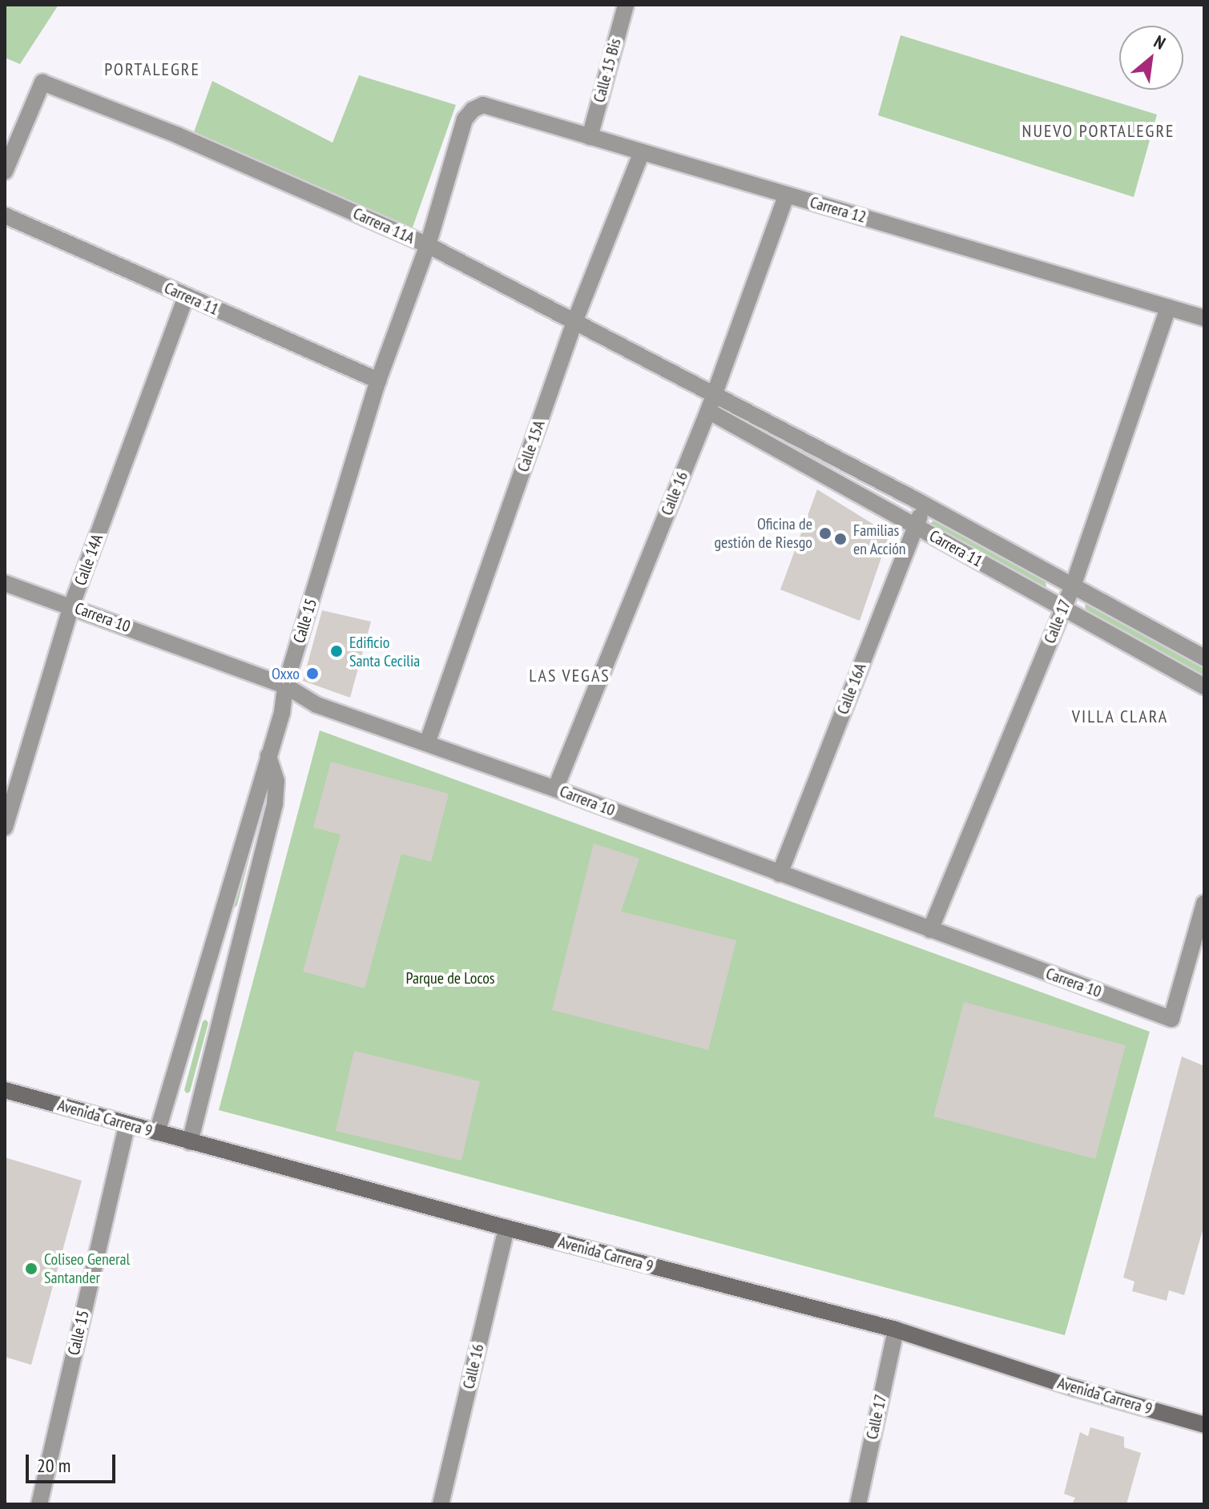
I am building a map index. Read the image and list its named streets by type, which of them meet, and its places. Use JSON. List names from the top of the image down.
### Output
{
  "streets": {
    "main road": ["Avenida Carrera 9"],
    "street": [
      "Calle 15 Bis",
      "Carrera 12",
      "Carrera 11A",
      "Carrera 11",
      "Calle 15A",
      "Calle 16",
      "Calle 14A",
      "Carrera 10",
      "Calle 15",
      "Calle 17",
      "Calle 16A"
    ]
  },
  "crossings": [
    ["Calle 15 Bis", "Carrera 12"],
    ["Carrera 12", "Calle 15A"],
    ["Carrera 12", "Calle 16"],
    ["Carrera 12", "Calle 15"],
    ["Carrera 12", "Calle 17"],
    ["Carrera 11A", "Carrera 11"],
    ["Carrera 11A", "Calle 15A"],
    ["Carrera 11A", "Calle 16"],
    ["Carrera 11A", "Calle 15"],
    ["Carrera 11", "Calle 16"],
    ["Carrera 11", "Calle 14A"],
    ["Carrera 11", "Calle 15"],
    ["Carrera 11", "Calle 17"],
    ["Carrera 11", "Calle 16A"],
    ["Calle 15A", "Carrera 10"],
    ["Calle 16", "Carrera 10"],
    ["Calle 16", "Avenida Carrera 9"],
    ["Calle 14A", "Carrera 10"],
    ["Carrera 10", "Calle 15"],
    ["Carrera 10", "Calle 17"],
    ["Carrera 10", "Calle 16A"],
    ["Calle 15", "Avenida Carrera 9"],
    ["Calle 17", "Avenida Carrera 9"]
  ],
  "districts": [
    "PORTALEGRE",
    "NUEVO PORTALEGRE",
    "LAS VEGAS",
    "VILLA CLARA"
  ],
  "parks": ["Parque de Locos"],
  "places": [
    "Oficina de gestión de Riesgo",
    "Familias en Acción",
    "Edificio Santa Cecilia",
    "Oxxo",
    "Coliseo General Santander"
  ],
  "scale_bar": "20 m",
  "north": "top right"
}
